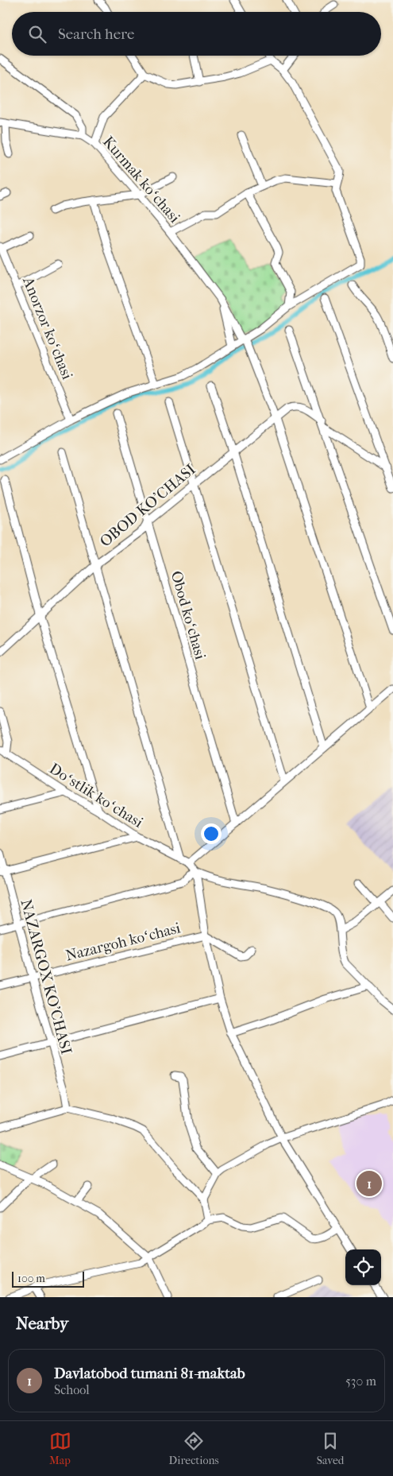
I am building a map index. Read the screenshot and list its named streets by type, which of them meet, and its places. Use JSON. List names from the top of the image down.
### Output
{
  "streets": {
    "street": [
      "Kurmak koʻchasi",
      "Anorzor koʻchasi",
      "OBOD KO'CHASI",
      "Obod koʻchasi",
      "Doʻstlik koʻchasi",
      "Nazargoh koʻchasi",
      "NAZARGOX KO'CHASI"
    ]
  },
  "crossings": [
    ["OBOD KO'CHASI", "Obod koʻchasi"],
    ["Nazargoh koʻchasi", "NAZARGOX KO'CHASI"]
  ],
  "scale_bar": "100 m",
  "page": {
    "search": "Search here",
    "pins": "1",
    "scale": "100 m",
    "heading": "Nearby",
    "list": [
      {
        "mark": "1",
        "name": "Davlatobod tumani 81-maktab",
        "note": "School",
        "value": "530 m"
      }
    ],
    "nav": ["Map", "Directions", "Saved"]
  }
}
